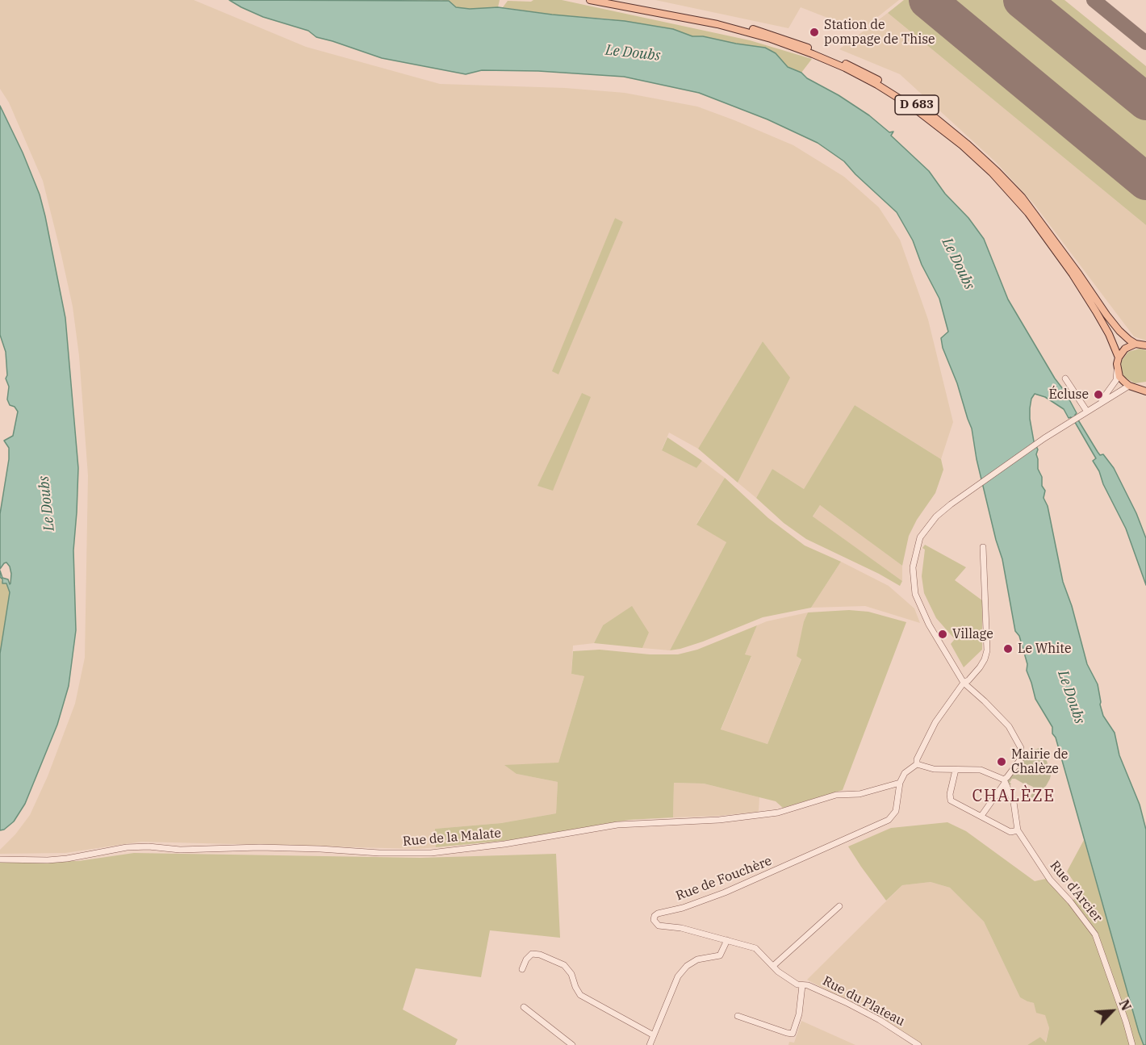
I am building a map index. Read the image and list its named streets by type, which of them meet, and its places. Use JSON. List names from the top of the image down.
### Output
{
  "streets": {
    "main road": ["D 683"],
    "street": [
      "Rue de la Malate",
      "Rue de Fouchère",
      "Rue d'Arcier",
      "Rue du Plateau"
    ]
  },
  "crossings": [
    ["Rue de la Malate", "Rue de Fouchère"],
    ["Rue de Fouchère", "Rue du Plateau"]
  ],
  "districts": ["CHALÈZE"],
  "water": ["Le Doubs"],
  "places": [
    "Station de pompage de Thise",
    "Écluse",
    "Village",
    "Le White",
    "Mairie de Chalèze"
  ],
  "north": "top right"
}
